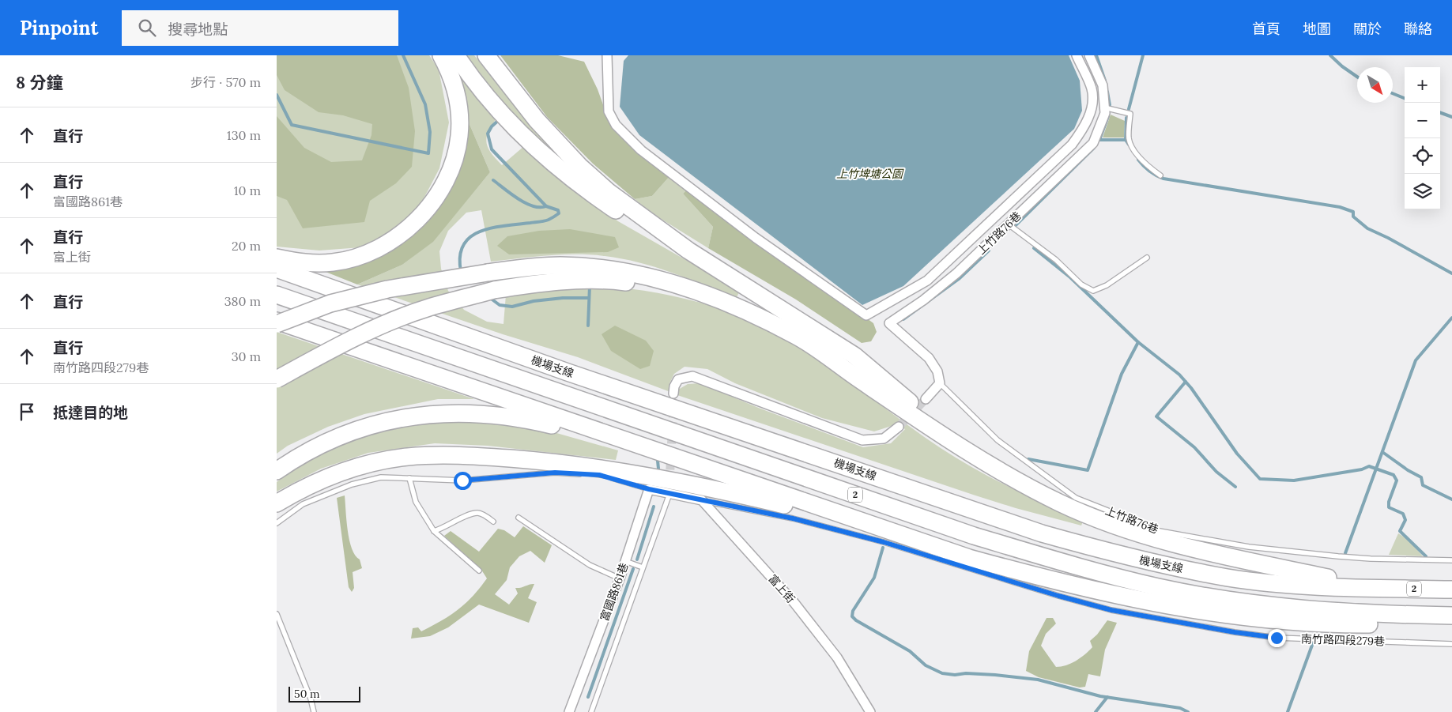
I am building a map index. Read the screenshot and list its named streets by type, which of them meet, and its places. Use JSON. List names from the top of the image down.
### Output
{
  "streets": {
    "highway": ["機場支線", "2"],
    "street": ["上竹路76巷", "富上街", "富國路861巷"],
    "lane": ["南竹路四段279巷"]
  },
  "crossings": [
    ["富上街", "南竹路四段279巷"]
  ],
  "parks": ["上竹埤塘公園"],
  "scale_bar": "50 m",
  "north": "bottom right",
  "page": {
    "header": "Pinpoint",
    "search": "搜尋地點",
    "nav": [
      "首頁",
      "地圖",
      "關於",
      "聯絡"
    ],
    "heading": ["8 分鐘", "步行 · 570 m"],
    "map_buttons": ["+", "−"],
    "list": [
      ["直行", "130 m"],
      ["直行", "富國路861巷", "10 m"],
      ["直行", "富上街", "20 m"],
      ["直行", "380 m"],
      ["直行", "南竹路四段279巷", "30 m"],
      "抵達目的地"
    ],
    "scale": "50 m"
  }
}
